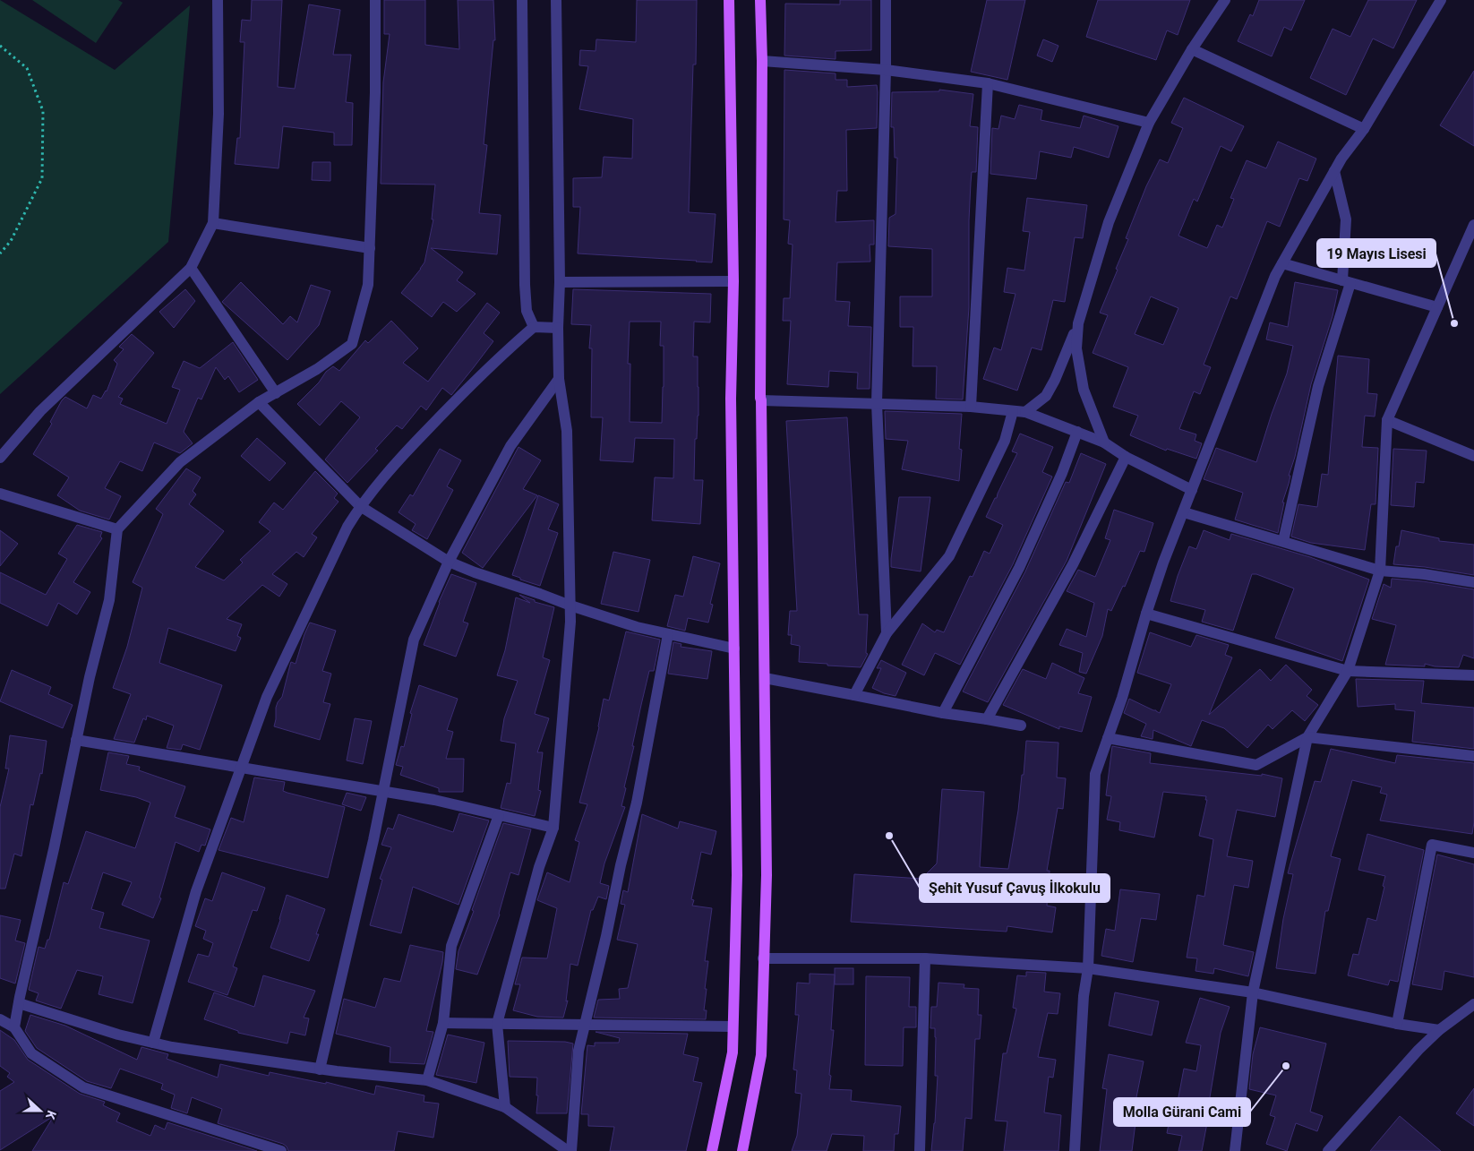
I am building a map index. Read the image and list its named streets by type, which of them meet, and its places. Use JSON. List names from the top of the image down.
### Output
{
  "places": ["19 Mayıs Lisesi", "Şehit Yusuf Çavuş İlkokulu", "Molla Gürani Cami"],
  "north": "right"
}
